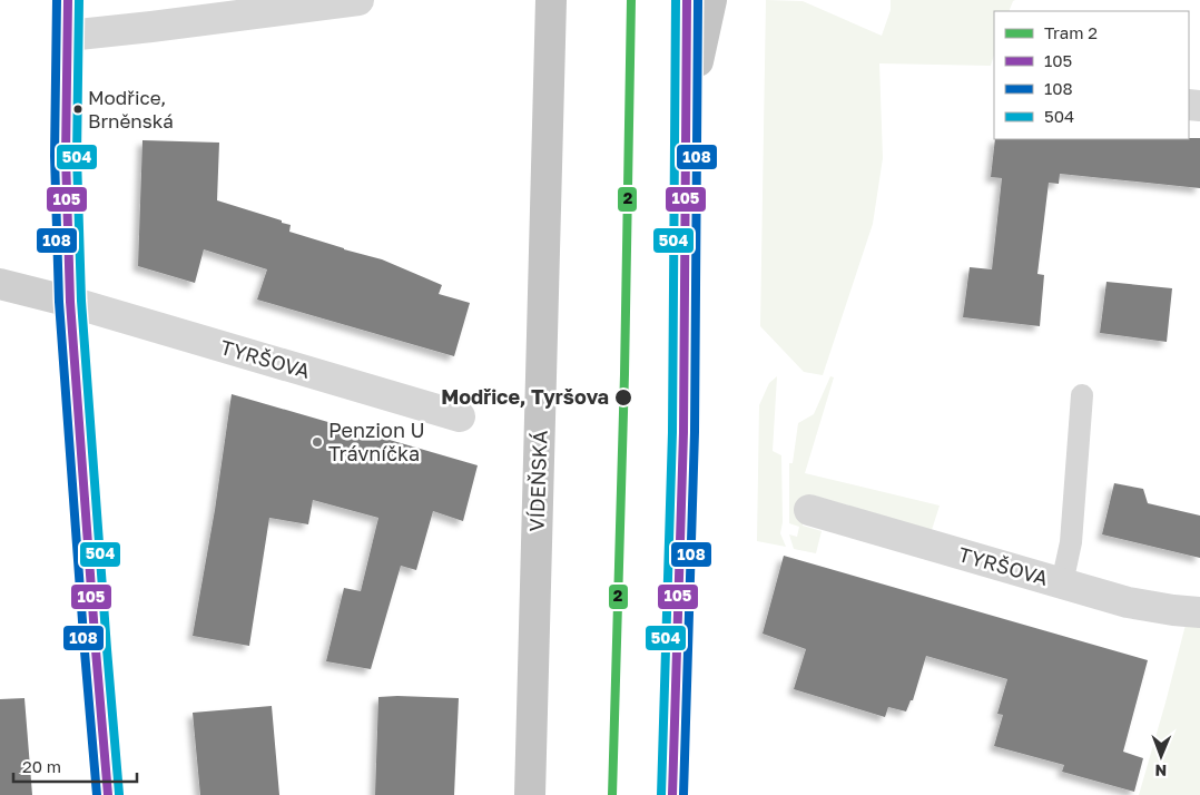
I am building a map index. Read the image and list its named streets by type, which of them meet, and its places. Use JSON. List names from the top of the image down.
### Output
{
  "streets": {
    "highway": ["VÍDEŇSKÁ"],
    "street": ["TYRŠOVA"]
  },
  "places": ["Modřice, Brněnská", "Modřice, Tyršova", "Penzion U Trávníčka"],
  "lines": [
    "tram line 2",
    "transit line 105",
    "transit line 108",
    "transit line 504"
  ],
  "legend": [
    "Tram 2",
    "105",
    "108",
    "504"
  ],
  "scale_bar": "20 m",
  "north": "bottom"
}
